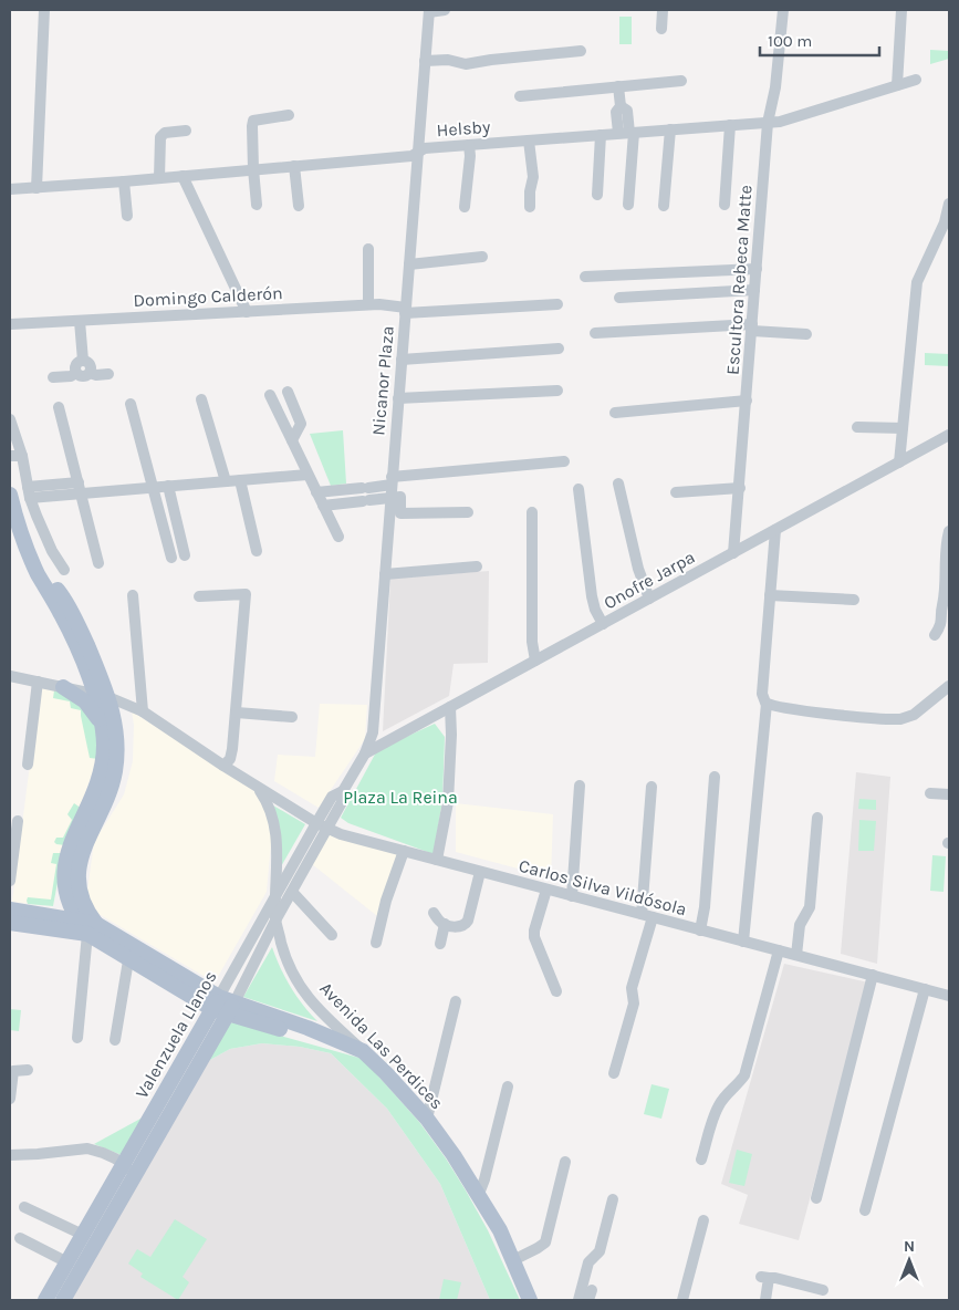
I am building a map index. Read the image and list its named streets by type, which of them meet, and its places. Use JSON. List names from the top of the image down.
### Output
{
  "streets": {
    "main road": ["Valenzuela Llanos", "Avenida Las Perdices"],
    "street": [
      "Helsby",
      "Escultora Rebeca Matte",
      "Domingo Calderón",
      "Nicanor Plaza",
      "Onofre Jarpa",
      "Carlos Silva Vildósola"
    ]
  },
  "crossings": [
    ["Helsby", "Escultora Rebeca Matte"],
    ["Helsby", "Nicanor Plaza"],
    ["Escultora Rebeca Matte", "Onofre Jarpa"],
    ["Domingo Calderón", "Nicanor Plaza"],
    ["Nicanor Plaza", "Onofre Jarpa"],
    ["Nicanor Plaza", "Valenzuela Llanos"],
    ["Onofre Jarpa", "Valenzuela Llanos"],
    ["Carlos Silva Vildósola", "Valenzuela Llanos"],
    ["Carlos Silva Vildósola", "Avenida Las Perdices"],
    ["Valenzuela Llanos", "Avenida Las Perdices"]
  ],
  "parks": ["Plaza La Reina"],
  "scale_bar": "100 m",
  "north": "top"
}
